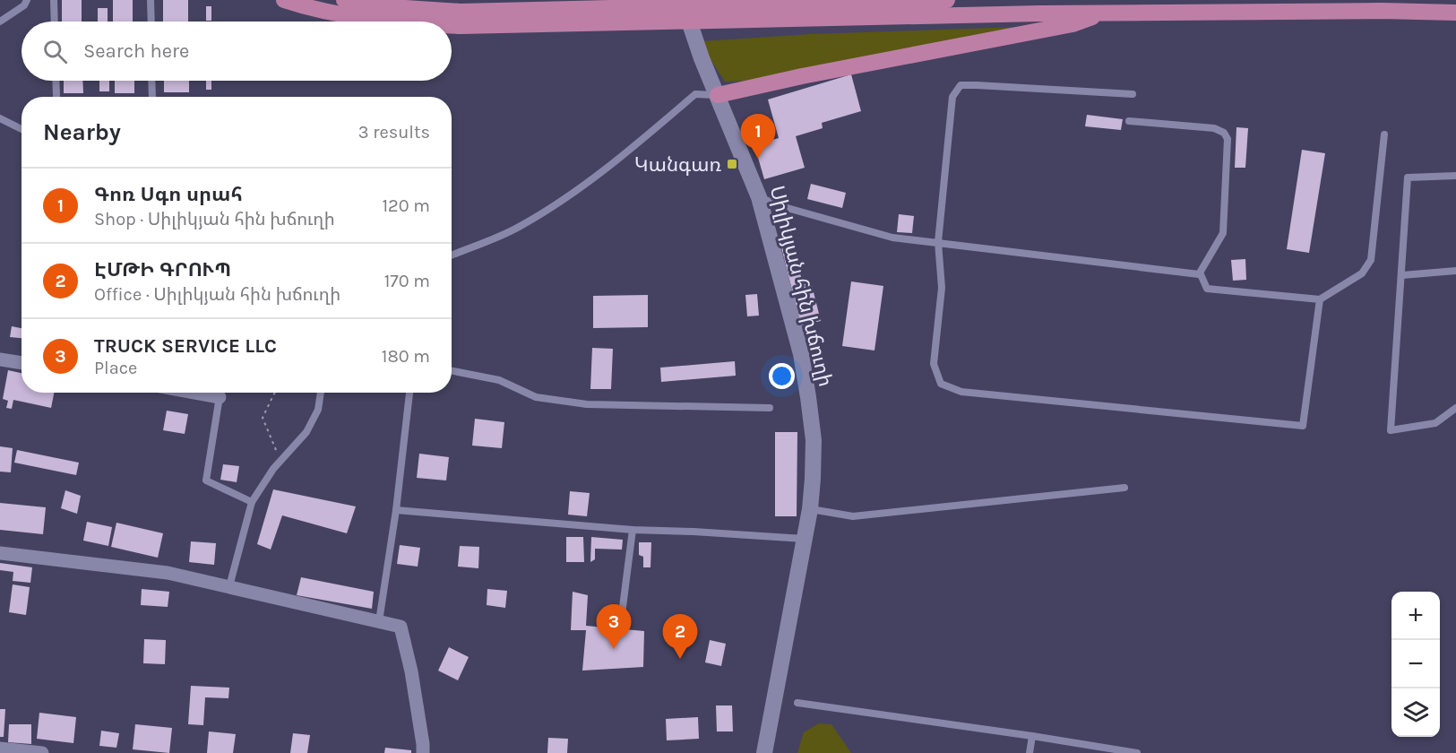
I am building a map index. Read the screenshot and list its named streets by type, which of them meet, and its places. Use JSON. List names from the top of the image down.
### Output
{
  "streets": {
    "street": ["Սիլիկյան հին խճուղի"]
  },
  "places": {
    "transit": ["Կանգառ"]
  },
  "page": {
    "search": "Search here",
    "heading": ["Nearby", "3 results"],
    "pins": ["1", "3", "2"],
    "list": [
      {
        "mark": "1",
        "name": "Գոռ Սգո սրահ",
        "note": "Shop · Սիլիկյան հին խճուղի",
        "value": "120 m"
      },
      {
        "mark": "2",
        "name": "ԷՄԹԻ ԳՐՈՒՊ",
        "note": "Office · Սիլիկյան հին խճուղի",
        "value": "170 m"
      },
      {
        "mark": "3",
        "name": "TRUCK SERVICE LLC",
        "note": "Place",
        "value": "180 m"
      }
    ],
    "map_buttons": ["+", "−"]
  }
}
